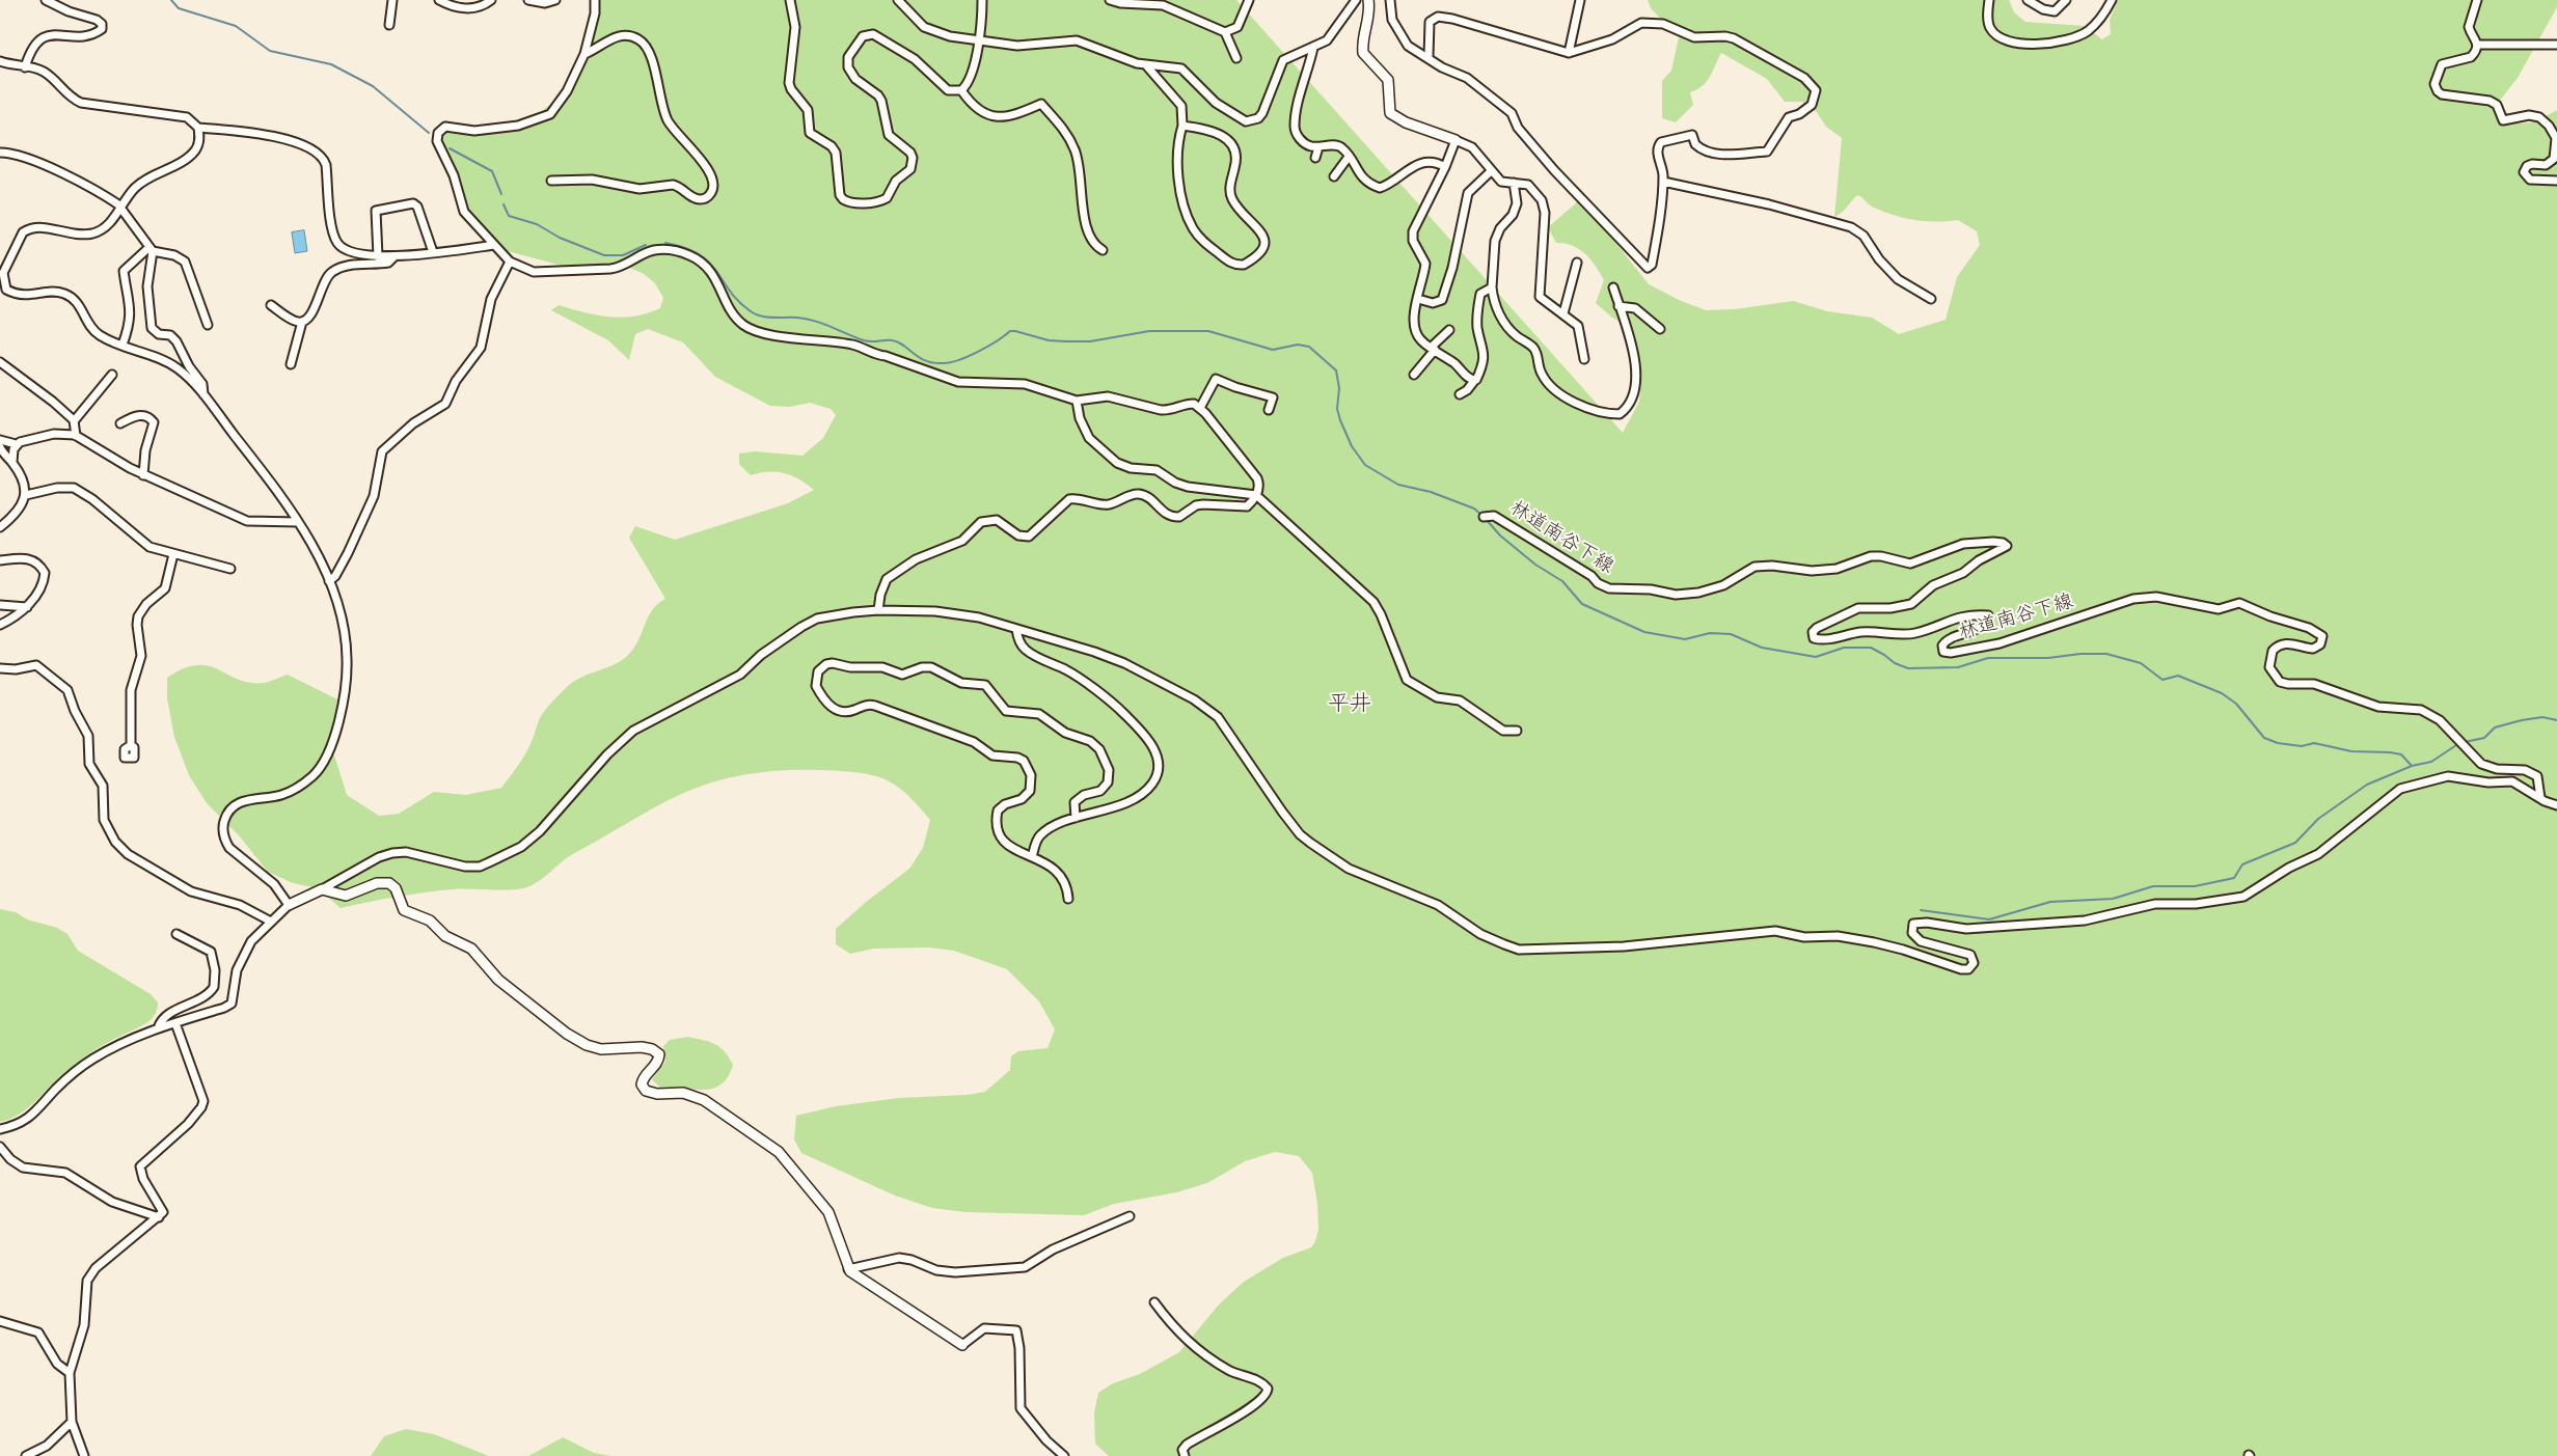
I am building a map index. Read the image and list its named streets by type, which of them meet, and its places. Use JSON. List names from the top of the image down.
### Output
{
  "streets": {
    "street": ["林道南谷下線"]
  },
  "districts": ["平井"]
}
